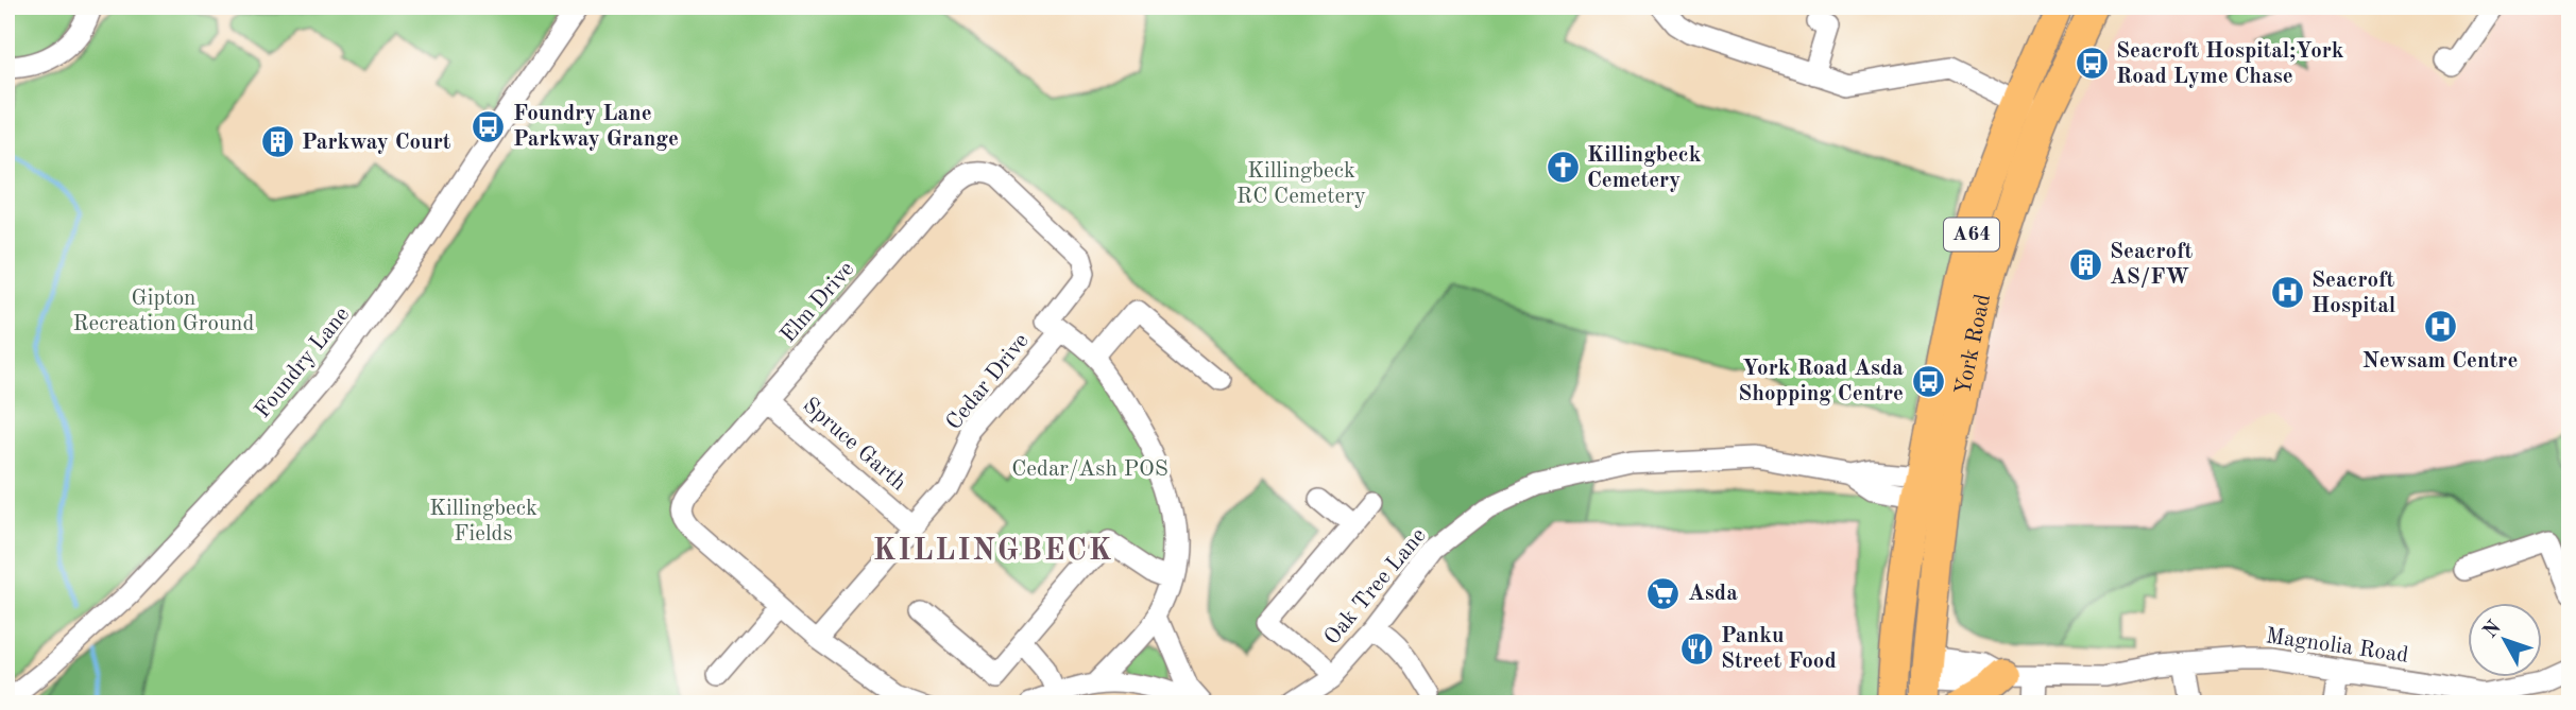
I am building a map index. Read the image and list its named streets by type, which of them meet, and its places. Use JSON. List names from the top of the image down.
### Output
{
  "streets": {
    "highway": ["A64", "York Road"],
    "street": [
      "Elm Drive",
      "Foundry Lane",
      "Cedar Drive",
      "Spruce Garth",
      "Oak Tree Lane",
      "Magnolia Road"
    ]
  },
  "crossings": [
    ["Elm Drive", "Cedar Drive"],
    ["Elm Drive", "Spruce Garth"],
    ["York Road", "Oak Tree Lane"],
    ["York Road", "Magnolia Road"],
    ["Cedar Drive", "Spruce Garth"]
  ],
  "districts": ["KILLINGBECK"],
  "parks": [
    "Killingbeck RC Cemetery",
    "Gipton Recreation Ground",
    "Cedar/Ash POS",
    "Killingbeck Fields"
  ],
  "places": {
    "bus stop": ["Seacroft Hospital;York Road Lyme Chase", "Foundry Lane Parkway Grange", "York Road Asda Shopping Centre"],
    "building": ["Parkway Court", "Seacroft AS/FW"],
    "church": ["Killingbeck Cemetery"],
    "hospital": ["Seacroft Hospital", "Newsam Centre"],
    "supermarket": ["Asda"],
    "restaurant": ["Panku Street Food"]
  },
  "north": "top left"
}
